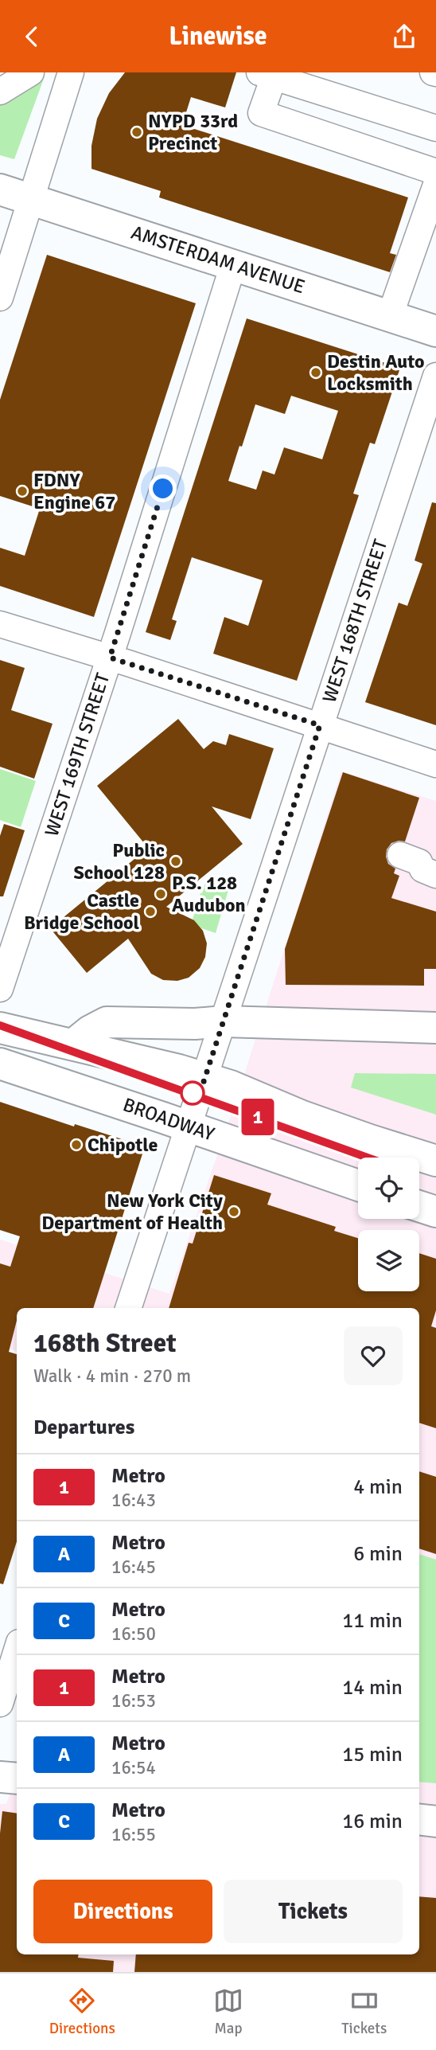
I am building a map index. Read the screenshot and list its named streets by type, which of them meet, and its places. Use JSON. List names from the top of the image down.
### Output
{
  "streets": {
    "main road": ["AMSTERDAM AVENUE", "BROADWAY"],
    "street": ["WEST 168TH STREET", "WEST 169TH STREET"]
  },
  "crossings": [
    ["AMSTERDAM AVENUE", "WEST 169TH STREET"],
    ["WEST 168TH STREET", "BROADWAY"]
  ],
  "places": [
    "NYPD 33rd Precinct",
    "Destin Auto Locksmith",
    "FDNY Engine 67",
    "Public School 128",
    "P.S. 128 Audubon",
    "Castle Bridge School",
    "Chipotle",
    "New York City Department of Health"
  ],
  "lines": ["metro line 1"],
  "page": {
    "header": "Linewise",
    "on_map": "1",
    "heading": [
      ["168th Street", "Walk · 4 min · 270 m"],
      "Departures"
    ],
    "list": [
      {
        "mark": "1",
        "name": "Metro",
        "note": "16:43",
        "value": "4 min"
      },
      {
        "mark": "A",
        "name": "Metro",
        "note": "16:45",
        "value": "6 min"
      },
      {
        "mark": "C",
        "name": "Metro",
        "note": "16:50",
        "value": "11 min"
      },
      {
        "mark": "1",
        "name": "Metro",
        "note": "16:53",
        "value": "14 min"
      },
      {
        "mark": "A",
        "name": "Metro",
        "note": "16:54",
        "value": "15 min"
      },
      {
        "mark": "C",
        "name": "Metro",
        "note": "16:55",
        "value": "16 min"
      }
    ],
    "buttons": ["Directions", "Tickets"],
    "tabs": ["Directions", "Map", "Tickets"]
  }
}
